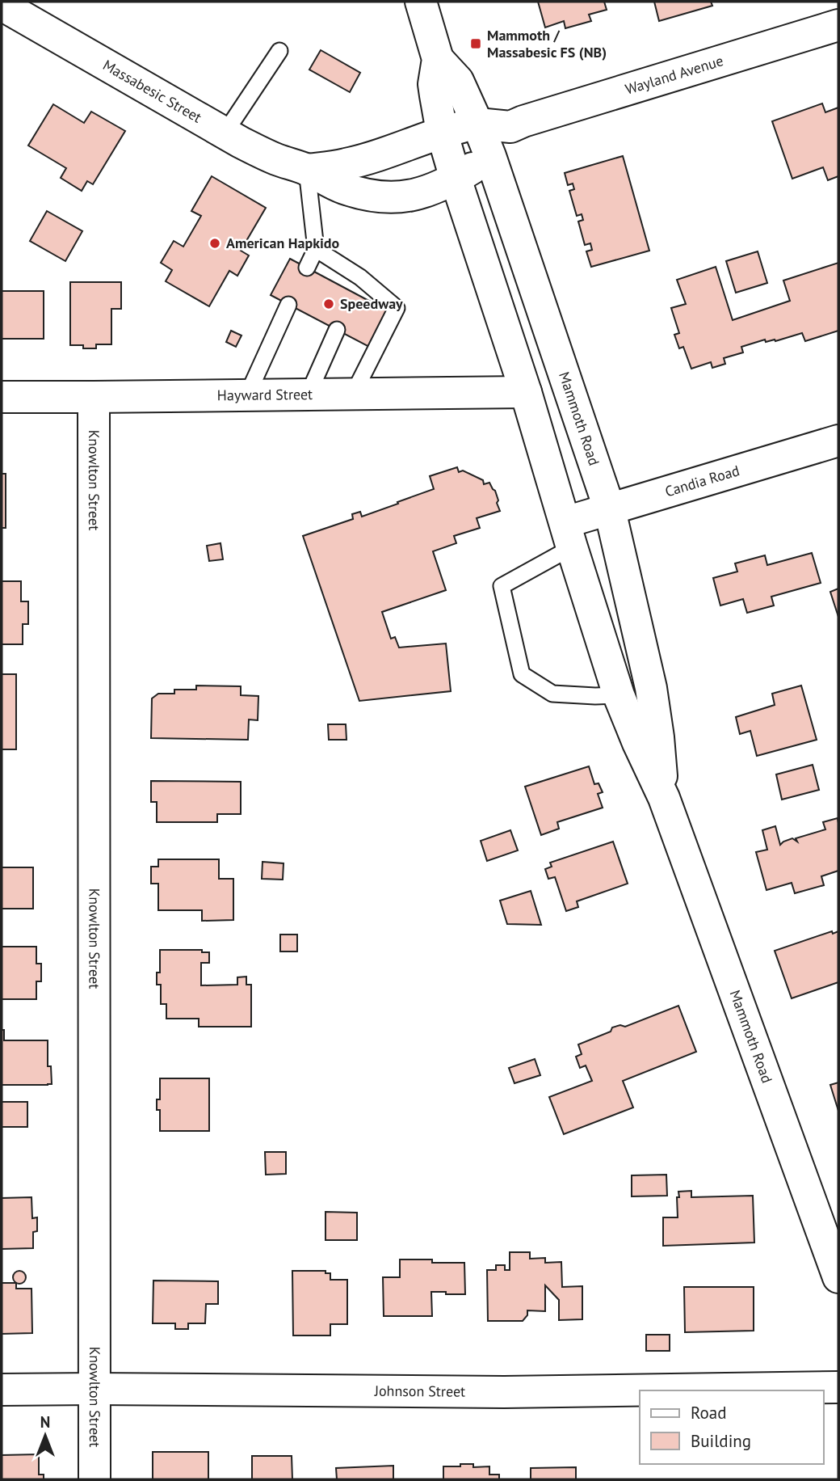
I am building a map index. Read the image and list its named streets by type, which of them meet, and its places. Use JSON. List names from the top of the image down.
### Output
{
  "streets": {
    "main road": [
      "Wayland Avenue",
      "Massabesic Street",
      "Hayward Street",
      "Mammoth Road",
      "Knowlton Street",
      "Candia Road",
      "Johnson Street"
    ]
  },
  "crossings": [
    ["Wayland Avenue", "Massabesic Street"],
    ["Wayland Avenue", "Mammoth Road"],
    ["Massabesic Street", "Mammoth Road"],
    ["Hayward Street", "Mammoth Road"],
    ["Hayward Street", "Knowlton Street"],
    ["Mammoth Road", "Candia Road"],
    ["Knowlton Street", "Johnson Street"]
  ],
  "places": {
    "transit": ["Mammoth / Massabesic FS (NB)"],
    "other": ["American Hapkido", "Speedway"]
  },
  "legend": ["Road", "Building"],
  "north": "top"
}
